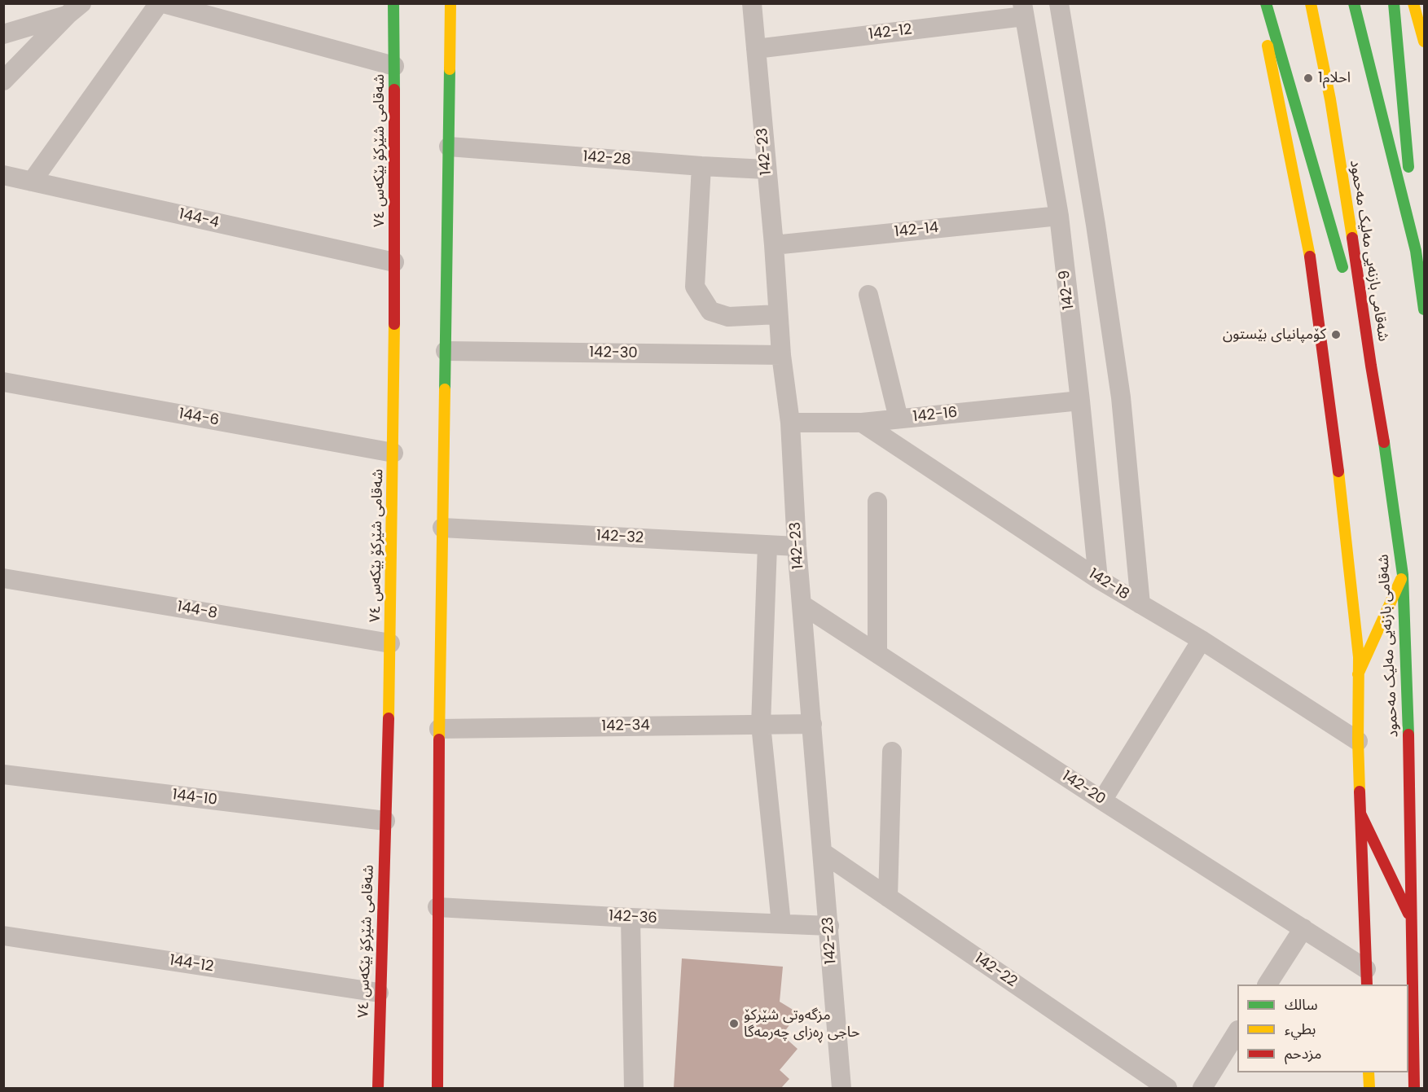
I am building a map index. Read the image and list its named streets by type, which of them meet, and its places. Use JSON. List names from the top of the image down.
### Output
{
  "streets": {
    "main road": ["شەقامی شێرکۆ بێکەس ٧٤", "شەقامی بازنەیی مەلیک مەحمود"],
    "street": [
      "142-12",
      "142-23",
      "142-28",
      "144-4",
      "142-14",
      "142-9",
      "142-30",
      "142-16",
      "144-6",
      "142-32",
      "142-18",
      "144-8",
      "142-34",
      "142-20",
      "144-10",
      "142-36",
      "144-12",
      "142-22"
    ]
  },
  "crossings": [
    ["142-12", "142-23"],
    ["142-12", "142-9"],
    ["شەقامی شێرکۆ بێکەس ٧٤", "144-4"],
    ["شەقامی شێرکۆ بێکەس ٧٤", "144-6"],
    ["شەقامی شێرکۆ بێکەس ٧٤", "144-8"],
    ["شەقامی شێرکۆ بێکەس ٧٤", "144-10"],
    ["شەقامی شێرکۆ بێکەس ٧٤", "144-12"],
    ["142-23", "142-28"],
    ["142-23", "142-14"],
    ["142-23", "142-30"],
    ["142-23", "142-16"],
    ["142-23", "142-32"],
    ["142-23", "142-34"],
    ["142-23", "142-20"],
    ["142-23", "142-36"],
    ["142-23", "142-22"],
    ["142-14", "142-9"],
    ["142-9", "142-16"],
    ["142-9", "142-18"],
    ["142-16", "142-18"]
  ],
  "places": ["احلام1", "کۆمپانیای بێستون", "مزگەوتی شێرکۆ حاجی ڕەزای چەرمەگا"],
  "legend": ["سالك", "بطيء", "مزدحم"]
}
